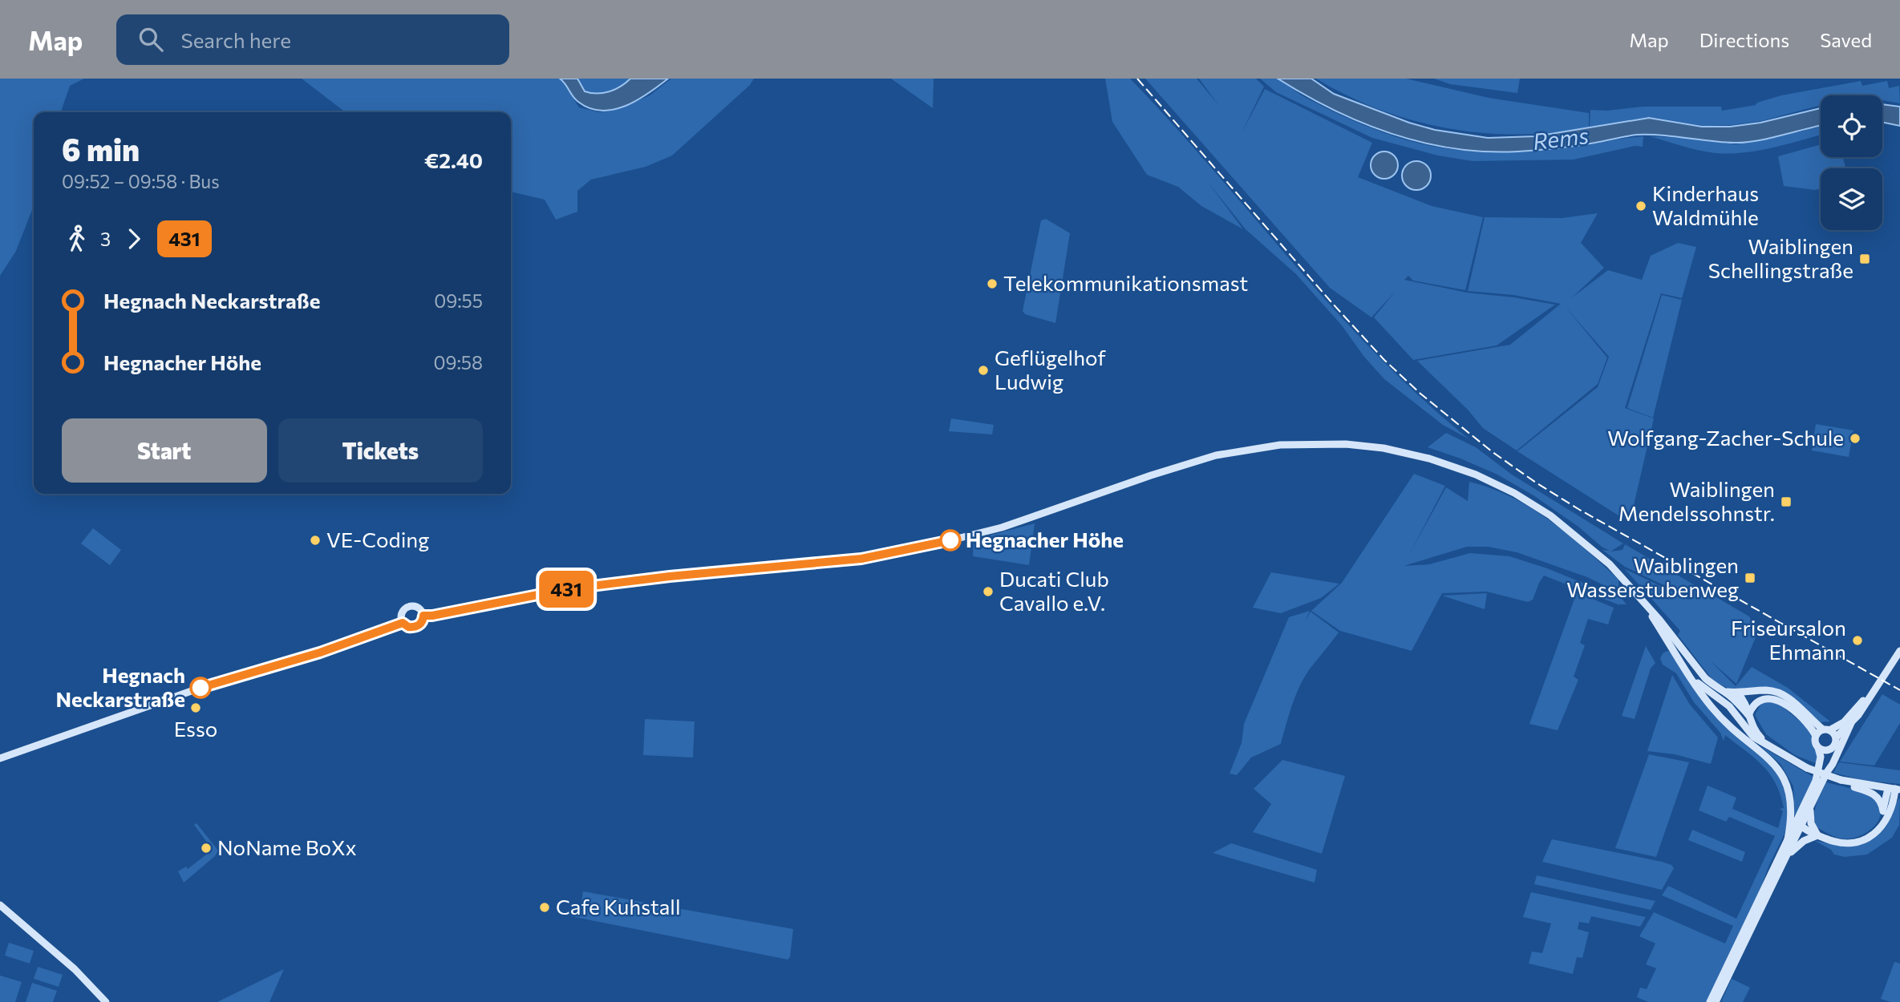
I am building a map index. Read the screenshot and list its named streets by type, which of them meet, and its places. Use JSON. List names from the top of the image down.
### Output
{
  "water": ["Rems"],
  "places": {
    "other": [
      "Kinderhaus Waldmühle",
      "Telekommunikationsmast",
      "Geflügelhof Ludwig",
      "Wolfgang-Zacher-Schule",
      "VE-Coding",
      "Hegnacher Höhe",
      "Ducati Club Cavallo e.V.",
      "Friseursalon Ehmann",
      "Hegnach Neckarstraße",
      "Esso",
      "NoName BoXx",
      "Cafe Kuhstall"
    ],
    "transit": ["Waiblingen Schellingstraße", "Waiblingen Mendelssohnstr.", "Waiblingen Wasserstubenweg"]
  },
  "lines": ["bus line 431"],
  "page": {
    "header": "Map",
    "search": "Search here",
    "nav": ["Map", "Directions", "Saved"],
    "on_map": "431",
    "heading": ["6 min", "09:52 – 09:58 · Bus", "€2.40"],
    "legs": ["3", "431"],
    "list": [
      {
        "name": "Hegnach Neckarstraße",
        "value": "09:55"
      },
      {
        "name": "Hegnacher Höhe",
        "value": "09:58"
      }
    ],
    "buttons": ["Start", "Tickets"]
  }
}
